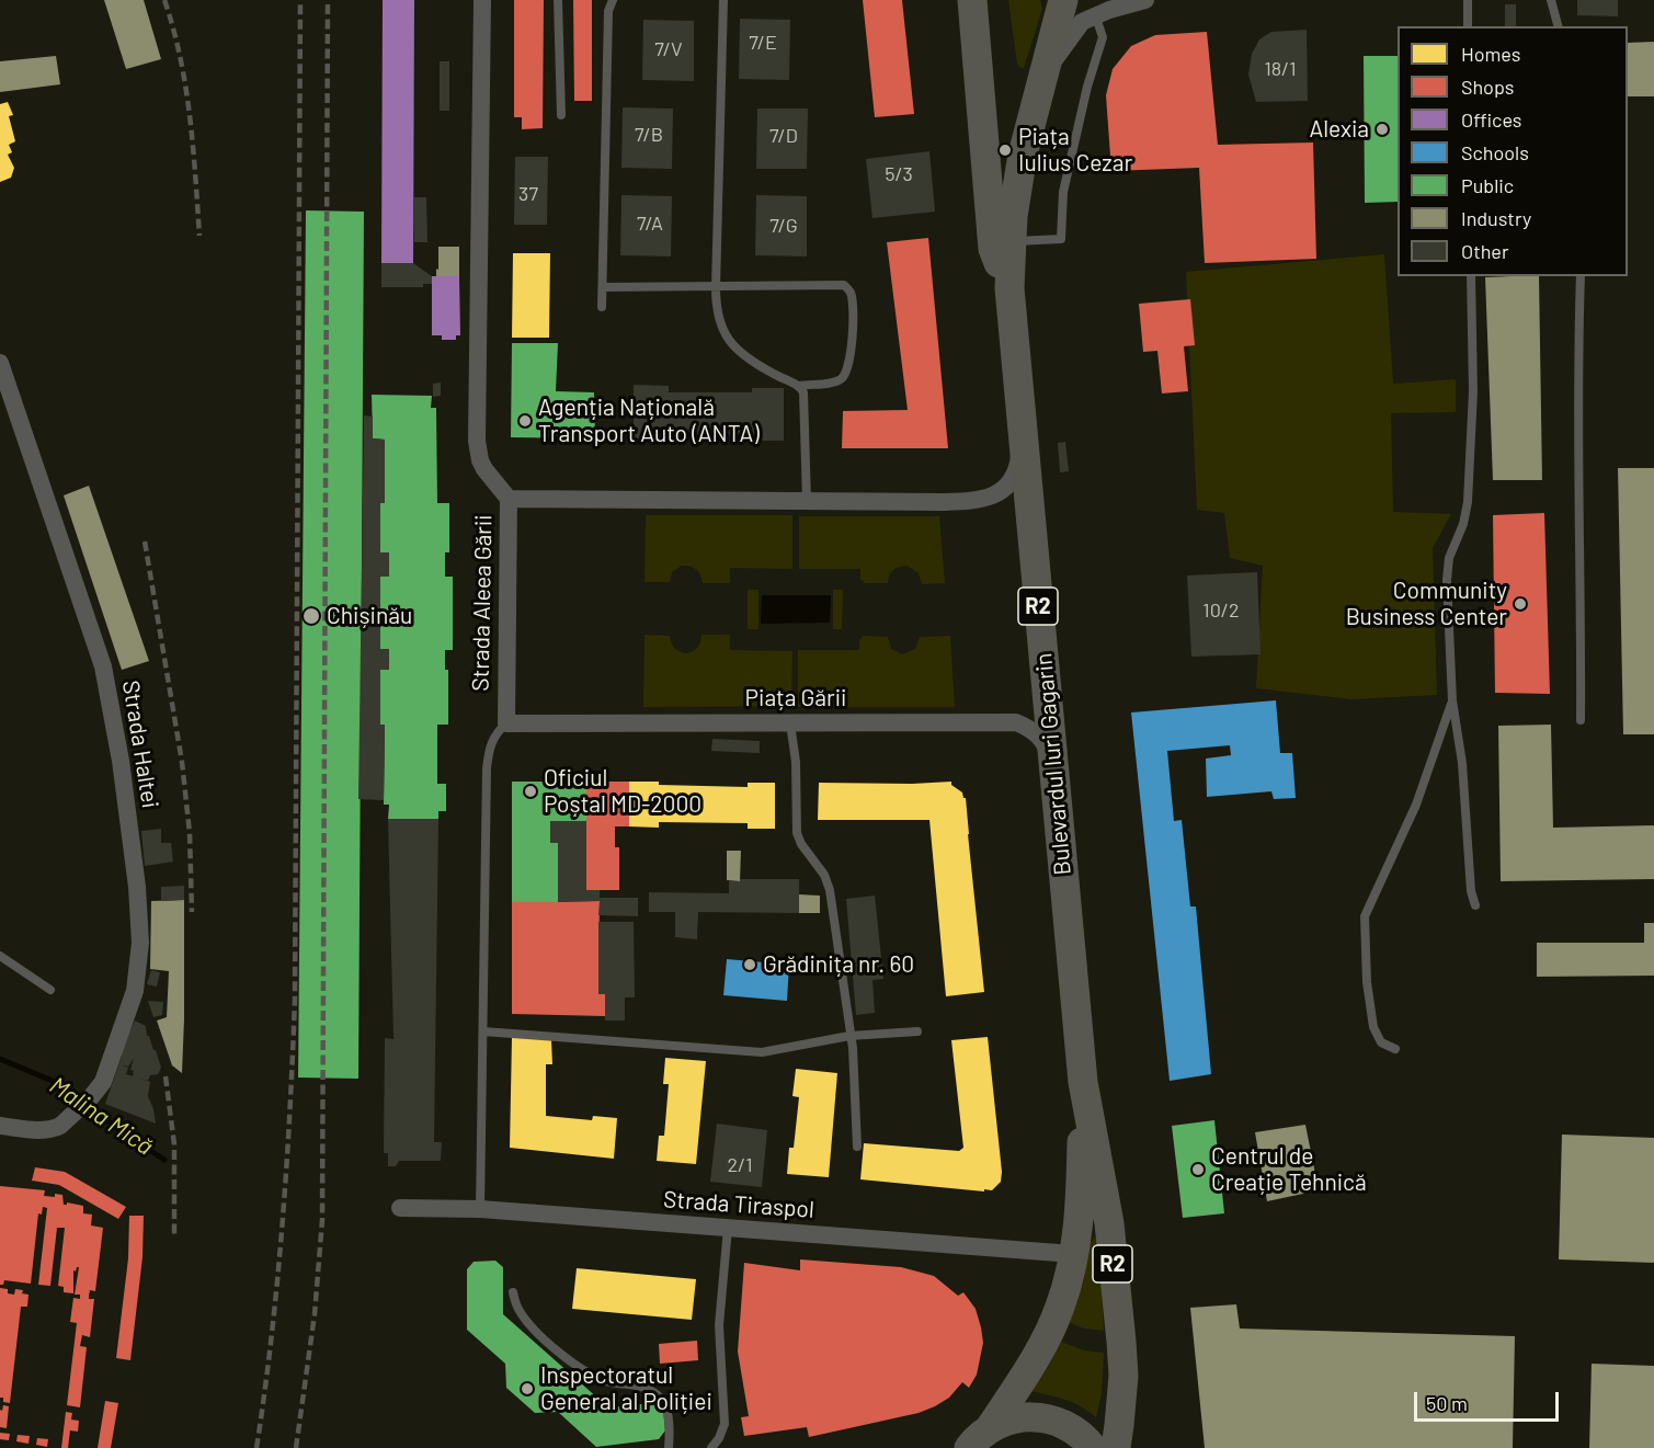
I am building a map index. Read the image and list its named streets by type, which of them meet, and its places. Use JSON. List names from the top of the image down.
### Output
{
  "streets": {
    "main road": ["R2", "Bulevardul Iuri Gagarin"],
    "street": [
      "Strada Aleea Gării",
      "Piața Gării",
      "Strada Haltei",
      "Strada Tiraspol"
    ]
  },
  "crossings": [
    ["Strada Aleea Gării", "Piața Gării"],
    ["Strada Aleea Gării", "Strada Tiraspol"],
    ["Piața Gării", "Bulevardul Iuri Gagarin"],
    ["Bulevardul Iuri Gagarin", "Strada Tiraspol"]
  ],
  "water": ["Malina Mică"],
  "places": [
    "Alexia",
    "Piața Iulius Cezar",
    "Agenția Națională Transport Auto (ANTA)",
    "Community Business Center",
    "Chișinău",
    "Oficiul Poștal MD-2000",
    "Grădinița nr. 60",
    "Centrul de Creație Tehnică",
    "Inspectoratul General al Poliției"
  ],
  "house_numbers": [
    "7/E",
    "7/V",
    "18/1",
    "7/B",
    "7/D",
    "5/3",
    "37",
    "7/A",
    "7/G",
    "10/2",
    "2/1"
  ],
  "legend": [
    "Homes",
    "Shops",
    "Offices",
    "Schools",
    "Public",
    "Industry",
    "Other"
  ],
  "scale_bar": "50 m"
}
